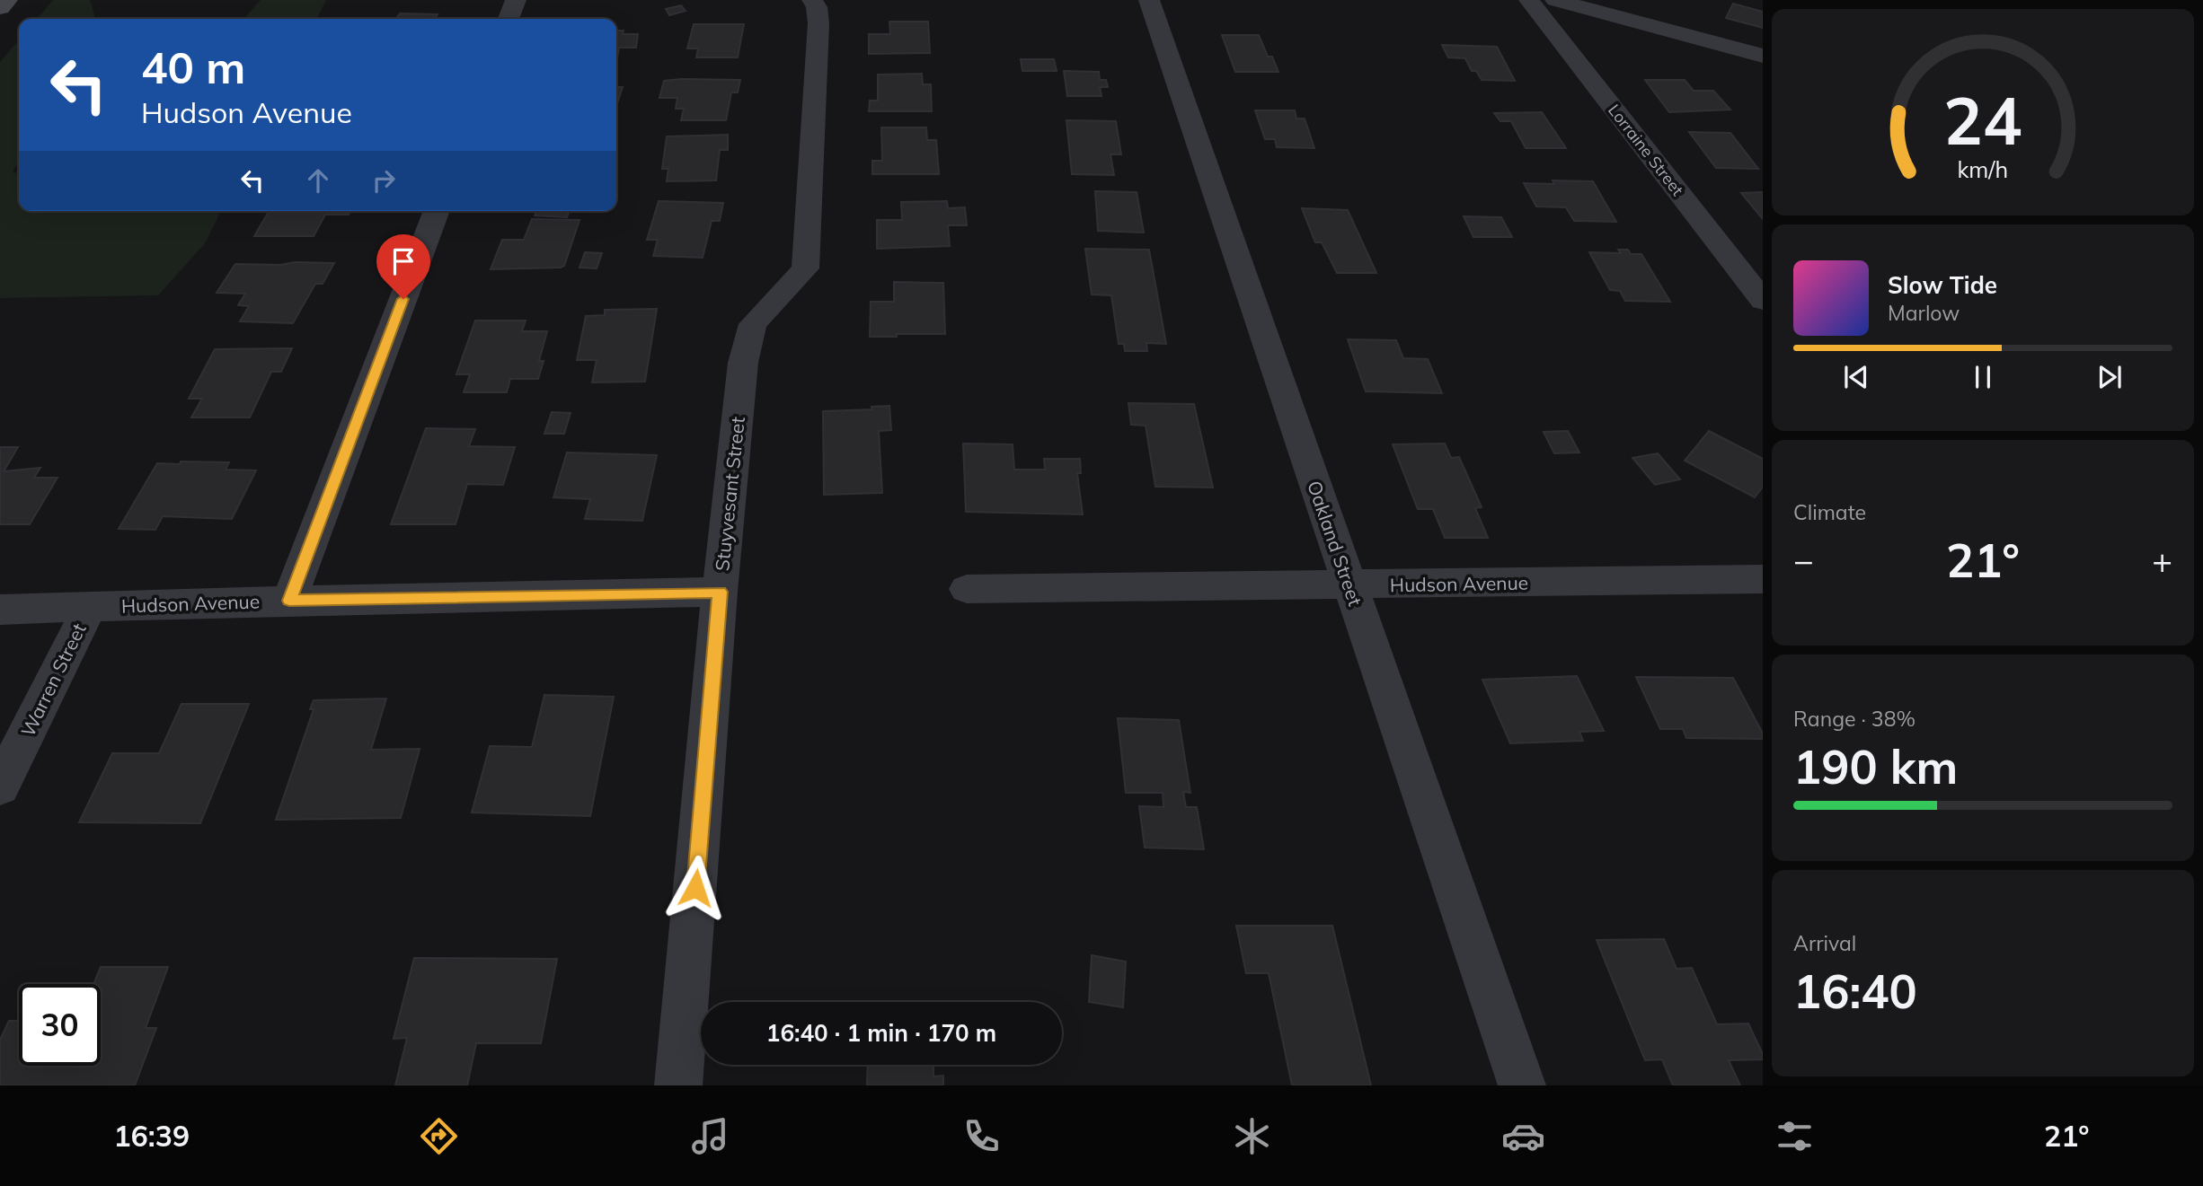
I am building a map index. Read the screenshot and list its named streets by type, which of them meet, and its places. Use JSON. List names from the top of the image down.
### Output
{
  "streets": {
    "street": [
      "Lorraine Street",
      "Stuyvesant Street",
      "Oakland Street",
      "Hudson Avenue",
      "Warren Street"
    ]
  },
  "crossings": [
    ["Stuyvesant Street", "Hudson Avenue"],
    ["Oakland Street", "Hudson Avenue"],
    ["Hudson Avenue", "Warren Street"]
  ],
  "page": {
    "turn": ["40 m", "Hudson Avenue"],
    "song": ["Slow Tide", "Marlow"],
    "tile": [
      "Climate",
      ["Range · 38%", "190 km"],
      ["Arrival", "16:40"]
    ],
    "heat": ["−", "21°", "+"],
    "limit": "30",
    "trip": "16:40 · 1 min · 170 m",
    "tabs": ["16:39", "21°"],
    "gauge": ["24", "km/h"]
  }
}
